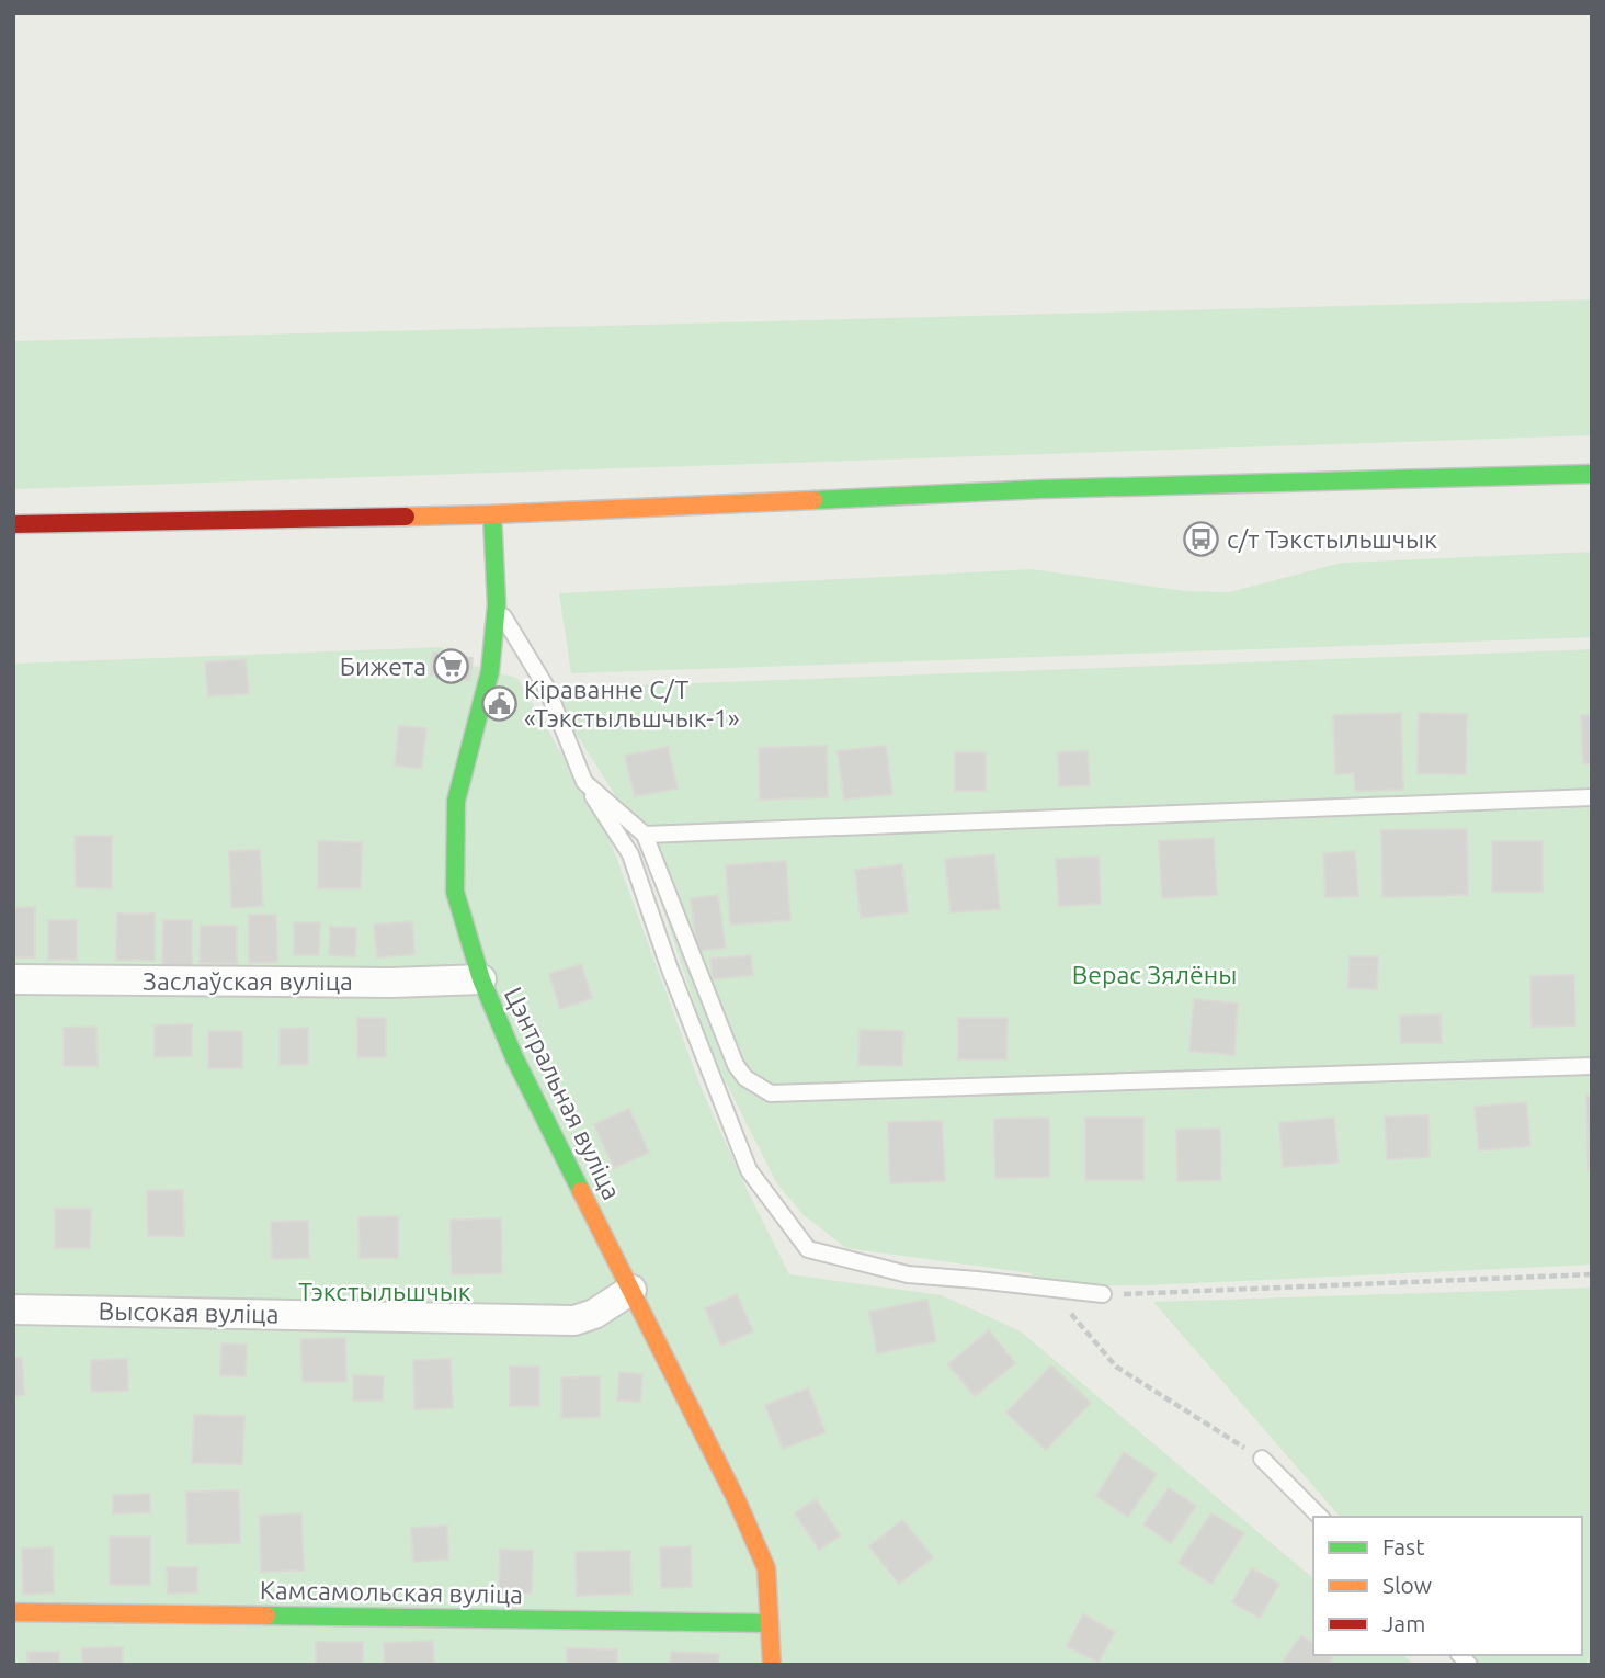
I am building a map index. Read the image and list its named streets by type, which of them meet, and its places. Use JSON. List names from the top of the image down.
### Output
{
  "streets": {
    "street": [
      "Заслаўская вуліца",
      "Цэнтральная вуліца",
      "Высокая вуліца",
      "Камсамольская вуліца"
    ]
  },
  "crossings": [
    ["Заслаўская вуліца", "Цэнтральная вуліца"],
    ["Цэнтральная вуліца", "Высокая вуліца"],
    ["Цэнтральная вуліца", "Камсамольская вуліца"]
  ],
  "parks": ["Верас Зялёны", "Тэкстыльшчык"],
  "places": {
    "bus stop": ["с/т Тэкстыльшчык"],
    "supermarket": ["Бижета"],
    "public building": ["Кіраванне С/Т «Тэкстыльшчык-1»"]
  },
  "legend": ["Fast", "Slow", "Jam"]
}
